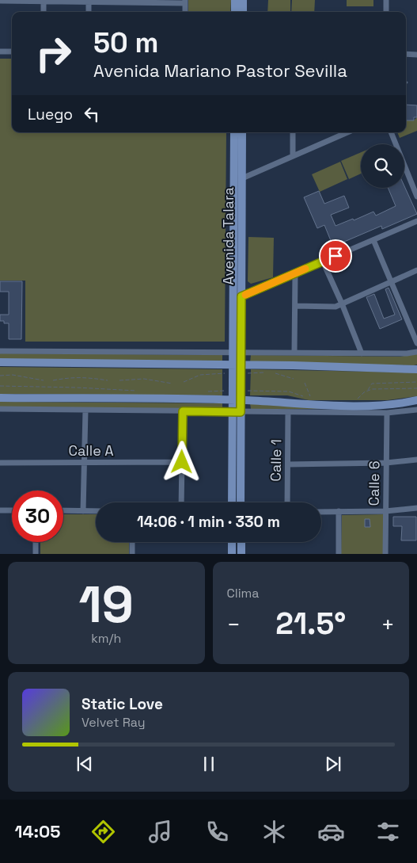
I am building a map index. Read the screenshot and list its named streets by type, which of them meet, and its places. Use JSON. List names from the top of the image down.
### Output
{
  "streets": {
    "main road": ["Avenida Talara"],
    "street": ["Calle A", "Calle 1", "Calle 6"]
  },
  "page": {
    "turn": ["50 m", "Avenida Mariano Pastor Sevilla"],
    "then": "Luego",
    "limit": "30",
    "trip": "14:06 · 1 min · 330 m",
    "tile": [
      ["19", "km/h"],
      "Clima"
    ],
    "heat": ["−", "21.5°", "+"],
    "song": ["Static Love", "Velvet Ray"],
    "tabs": "14:05"
  }
}
